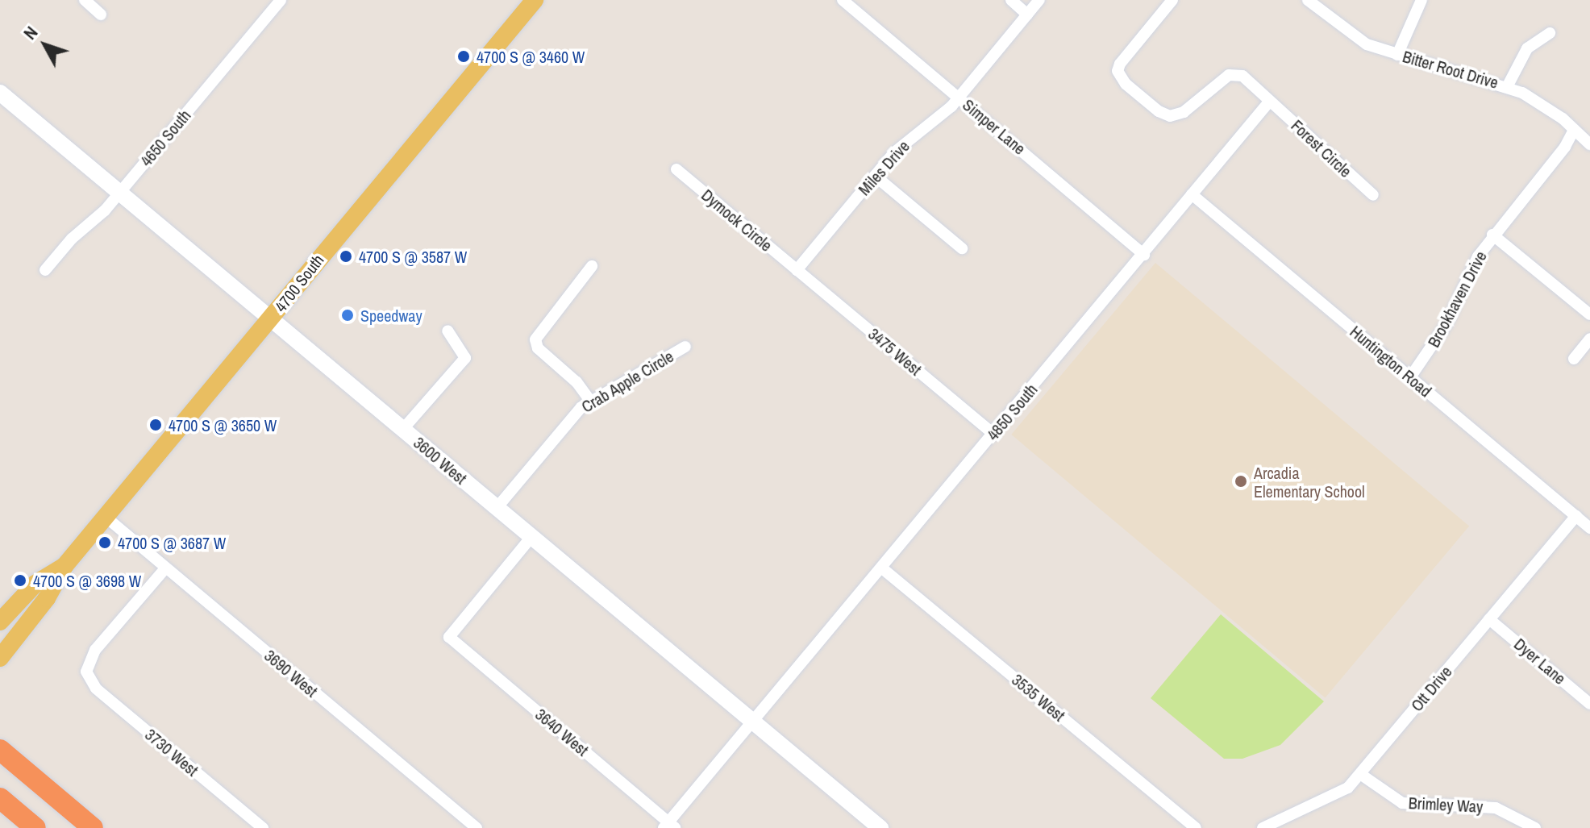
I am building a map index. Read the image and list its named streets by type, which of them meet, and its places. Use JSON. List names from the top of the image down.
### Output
{
  "streets": {
    "main road": ["4700 South"],
    "street": [
      "Bitter Root Drive",
      "Simper Lane",
      "4650 South",
      "Forest Circle",
      "Miles Drive",
      "Dymock Circle",
      "Brookhaven Drive",
      "3475 West",
      "Huntington Road",
      "Crab Apple Circle",
      "4850 South",
      "3600 West",
      "Dyer Lane",
      "3690 West",
      "Ott Drive",
      "3535 West",
      "3640 West",
      "3730 West",
      "Brimley Way"
    ]
  },
  "crossings": [
    ["Bitter Root Drive", "Brookhaven Drive"],
    ["Simper Lane", "Miles Drive"],
    ["Simper Lane", "4850 South"],
    ["4650 South", "3600 West"],
    ["Forest Circle", "4850 South"],
    ["Miles Drive", "Dymock Circle"],
    ["Miles Drive", "3475 West"],
    ["Dymock Circle", "3475 West"],
    ["4700 South", "3600 West"],
    ["4700 South", "3690 West"],
    ["Brookhaven Drive", "Huntington Road"],
    ["3475 West", "4850 South"],
    ["Huntington Road", "4850 South"],
    ["Huntington Road", "Ott Drive"],
    ["Crab Apple Circle", "3600 West"],
    ["4850 South", "3600 West"],
    ["4850 South", "3535 West"],
    ["4850 South", "3640 West"],
    ["3600 West", "3640 West"],
    ["Dyer Lane", "Ott Drive"],
    ["3690 West", "3730 West"],
    ["Ott Drive", "Brimley Way"]
  ],
  "places": [
    "4700 S @ 3460 W",
    "4700 S @ 3587 W",
    "Speedway",
    "4700 S @ 3650 W",
    "Arcadia Elementary School",
    "4700 S @ 3687 W",
    "4700 S @ 3698 W"
  ],
  "north": "top left"
}
